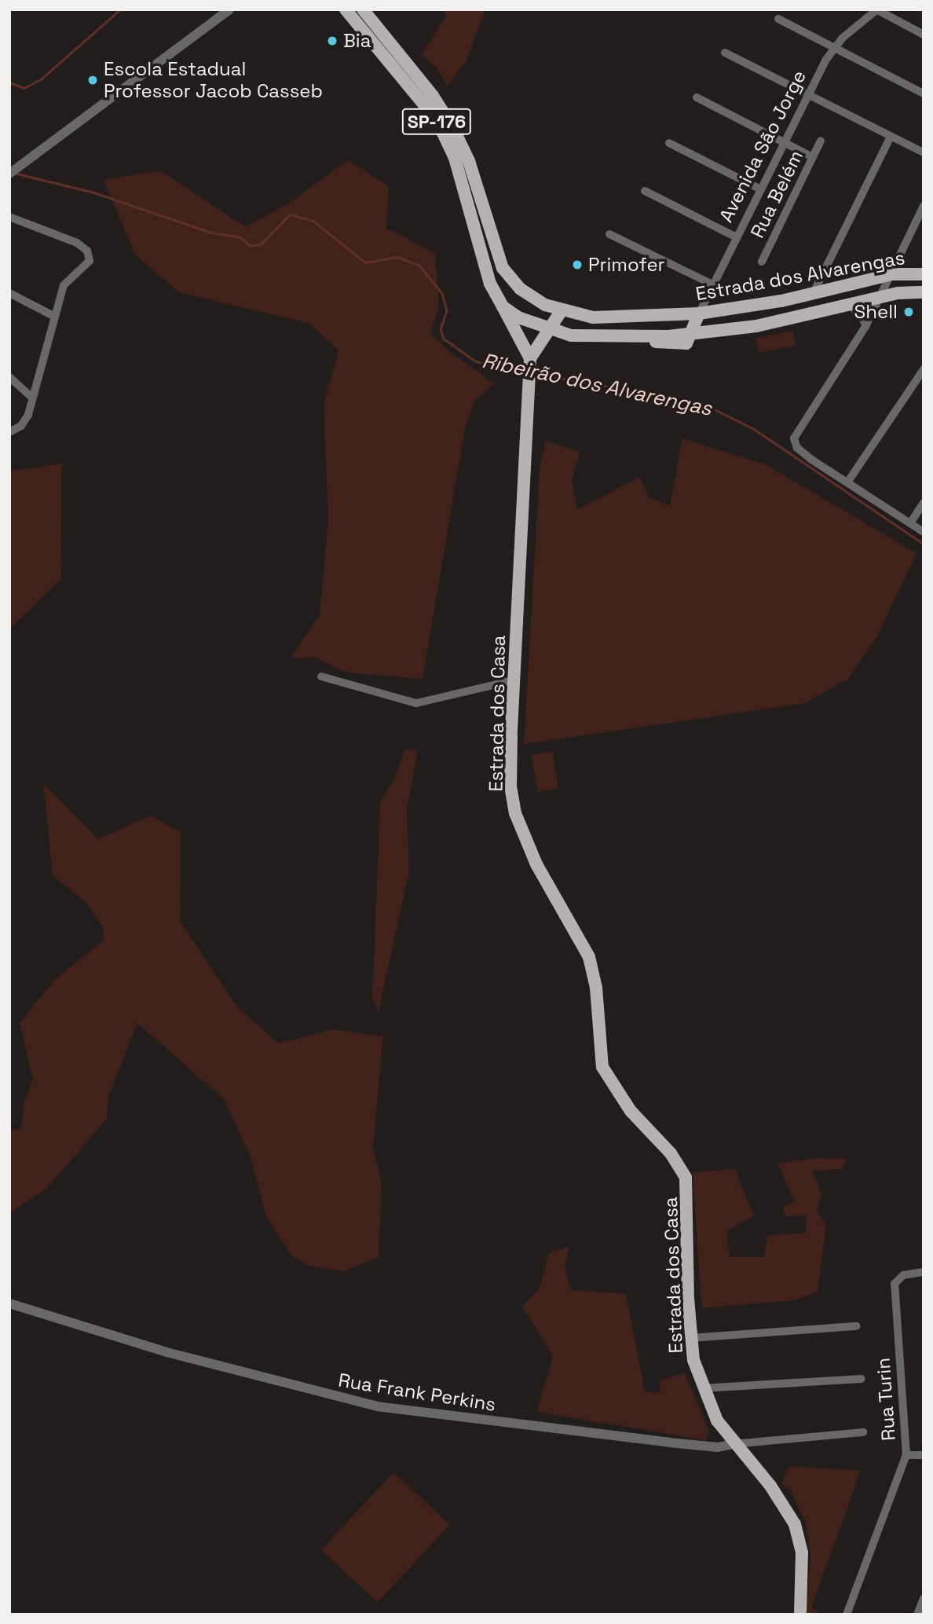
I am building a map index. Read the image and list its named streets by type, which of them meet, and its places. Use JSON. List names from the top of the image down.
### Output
{
  "streets": {
    "main road": ["SP-176", "Estrada dos Alvarengas", "Estrada dos Casa"],
    "street": [
      "Avenida São Jorge",
      "Rua Belém",
      "Rua Frank Perkins",
      "Rua Turin"
    ]
  },
  "crossings": [
    ["SP-176", "Estrada dos Alvarengas"],
    ["Avenida São Jorge", "Estrada dos Alvarengas"],
    ["Estrada dos Casa", "Rua Frank Perkins"]
  ],
  "water": ["Ribeirão dos Alvarengas"],
  "places": [
    "Bia",
    "Escola Estadual Professor Jacob Casseb",
    "Primofer",
    "Shell"
  ]
}
